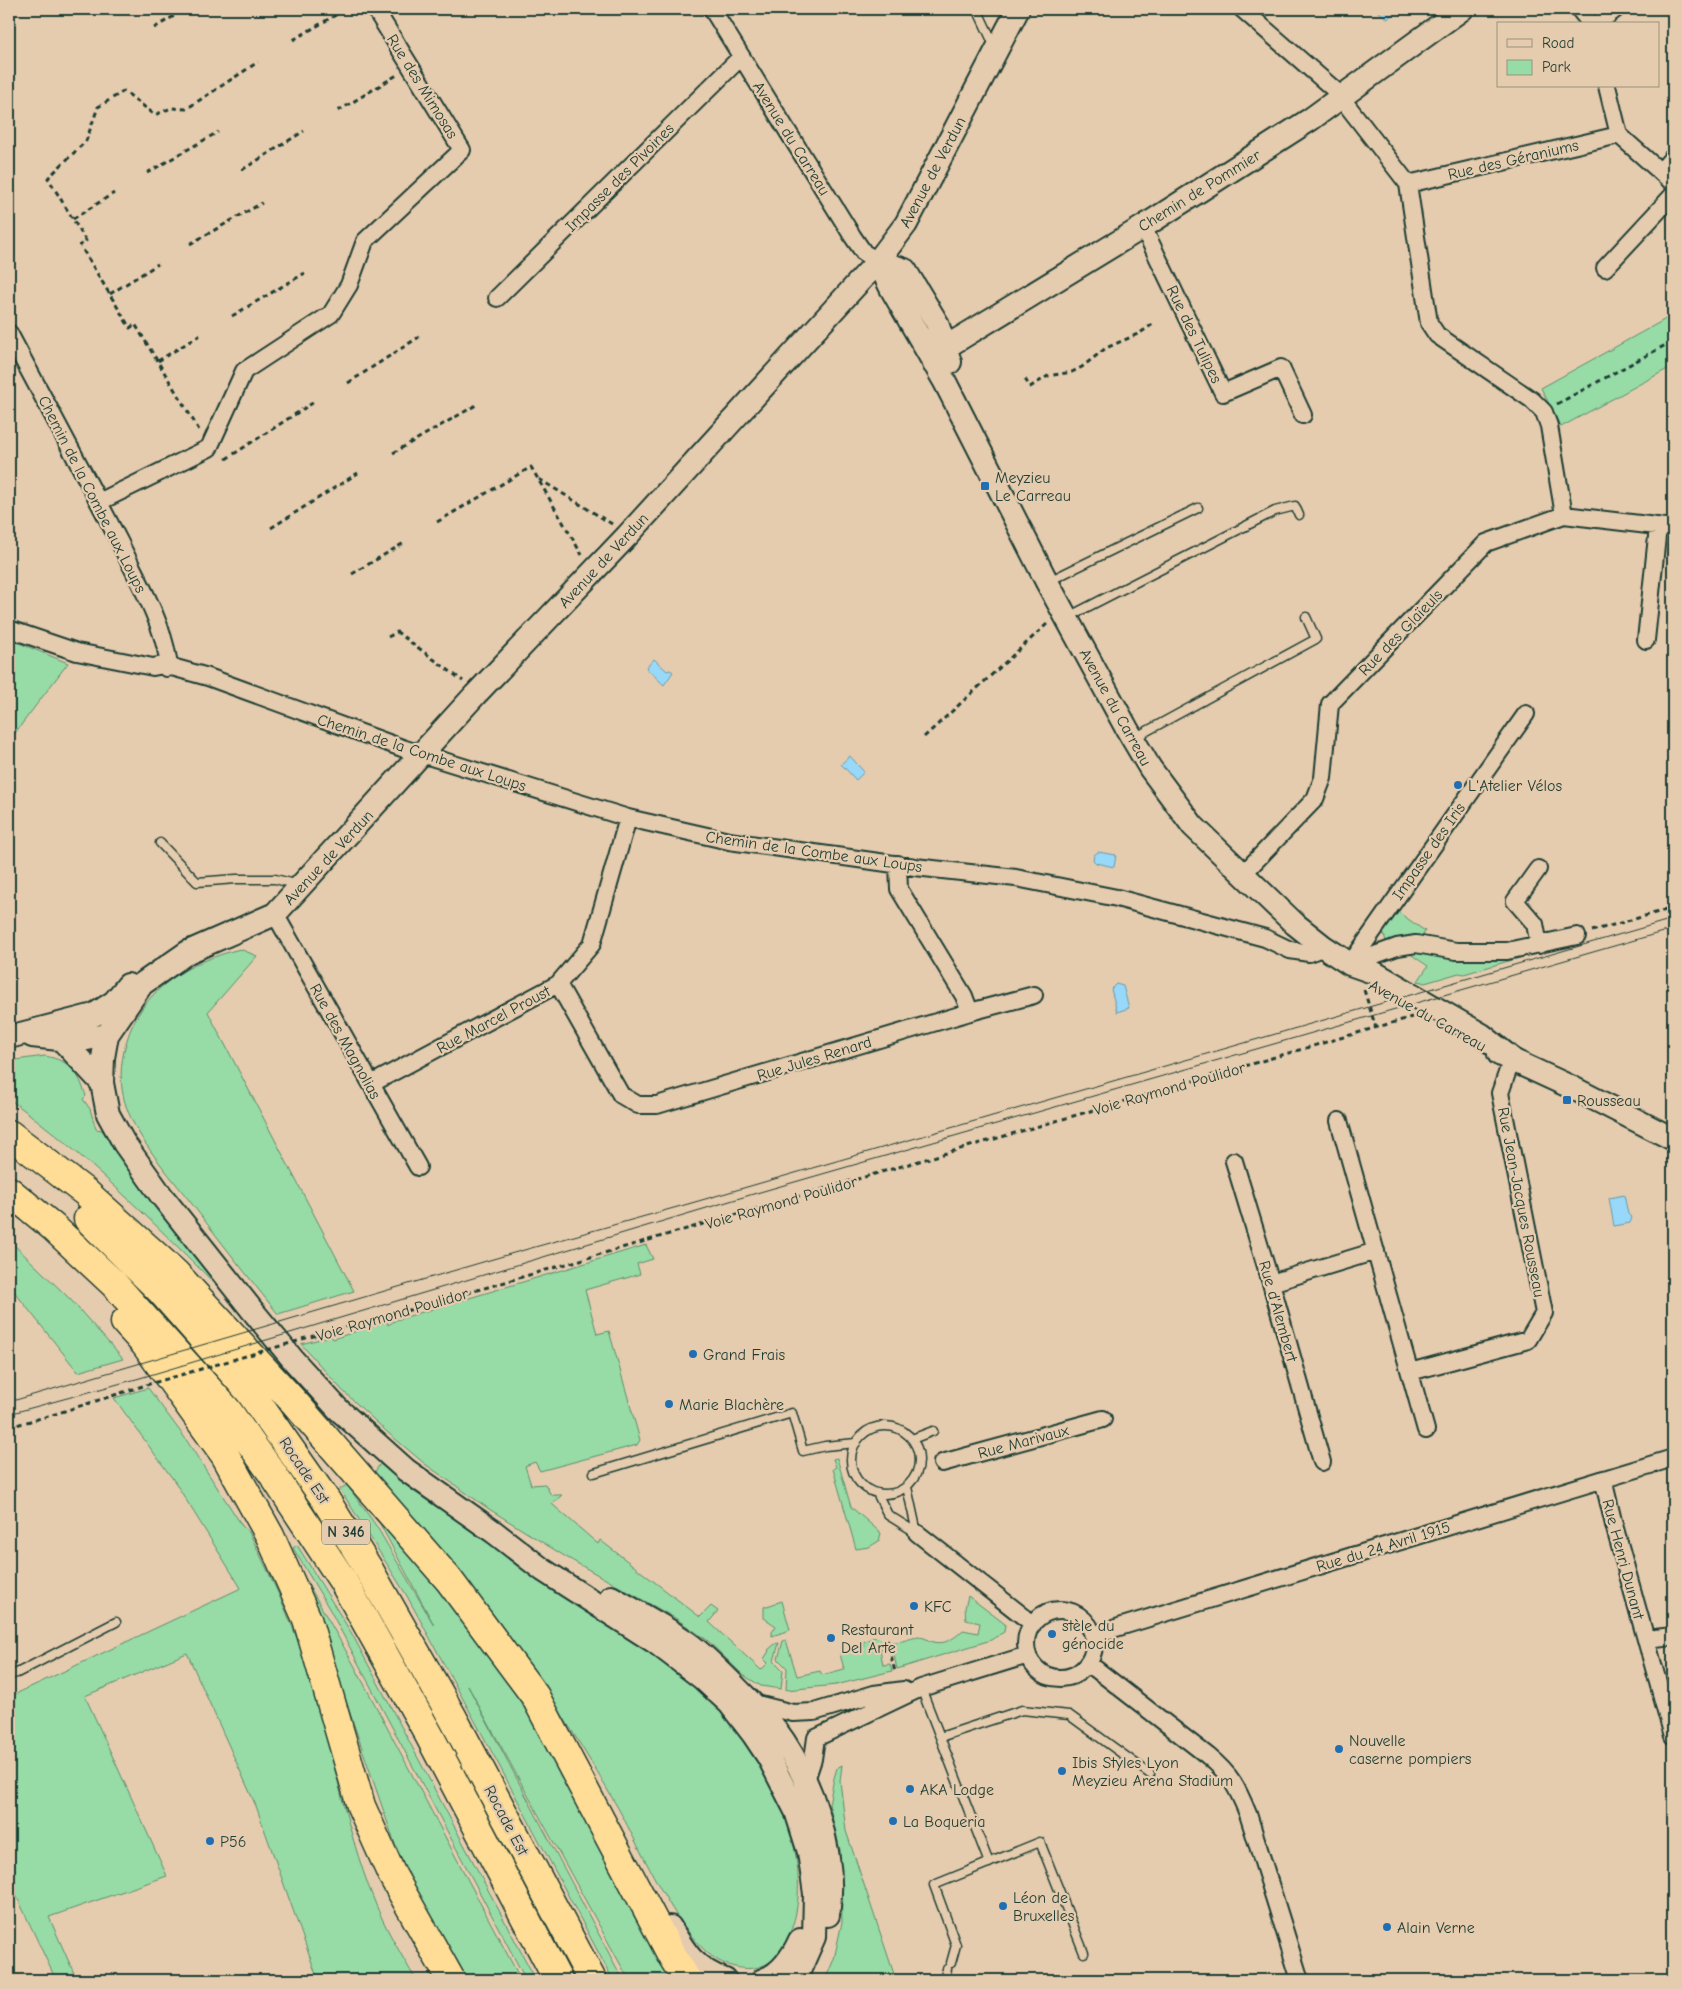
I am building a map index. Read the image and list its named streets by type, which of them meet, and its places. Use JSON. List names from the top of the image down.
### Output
{
  "streets": {
    "highway": ["Rocade Est", "N 346"],
    "main road": ["Avenue du Carreau", "Avenue de Verdun", "Chemin de Pommier"],
    "street": [
      "Rue des Mimosas",
      "Rue des Géraniums",
      "Impasse des Pivoines",
      "Rue des Tulipes",
      "Chemin de la Combe aux Loups",
      "Rue des Glaïeuls",
      "Impasse des Iris",
      "Rue Marcel Proust",
      "Rue des Magnolias",
      "Rue Jules Renard",
      "Rue Jean-Jacques Rousseau",
      "Rue d'Alembert",
      "Rue Marivaux",
      "Rue du 24 Avril 1915",
      "Rue Henri Dunant"
    ],
    "path": ["Voie Raymond Poulidor"]
  },
  "crossings": [
    ["Avenue du Carreau", "Avenue de Verdun"],
    ["Avenue du Carreau", "Impasse des Pivoines"],
    ["Avenue du Carreau", "Chemin de Pommier"],
    ["Avenue du Carreau", "Chemin de la Combe aux Loups"],
    ["Avenue du Carreau", "Rue des Glaïeuls"],
    ["Avenue du Carreau", "Impasse des Iris"],
    ["Avenue du Carreau", "Voie Raymond Poulidor"],
    ["Avenue du Carreau", "Rue Jean-Jacques Rousseau"],
    ["Avenue de Verdun", "Chemin de la Combe aux Loups"],
    ["Avenue de Verdun", "Rue des Magnolias"],
    ["Chemin de Pommier", "Rue des Tulipes"],
    ["Chemin de la Combe aux Loups", "Rue Marcel Proust"],
    ["Rue Marcel Proust", "Rue des Magnolias"],
    ["Rue Marcel Proust", "Rue Jules Renard"],
    ["Rue du 24 Avril 1915", "Rue Henri Dunant"]
  ],
  "places": {
    "transit": ["Meyzieu Le Carreau", "Rousseau"],
    "other": [
      "L'Atelier Vélos",
      "Grand Frais",
      "Marie Blachère",
      "KFC",
      "stèle du génocide",
      "Restaurant Del Arte",
      "Nouvelle caserne pompiers",
      "Ibis Styles Lyon Meyzieu Arena Stadium",
      "AKA Lodge",
      "La Boqueria",
      "P56",
      "Léon de Bruxelles",
      "Alain Verne"
    ]
  },
  "legend": ["Road", "Park"]
}
